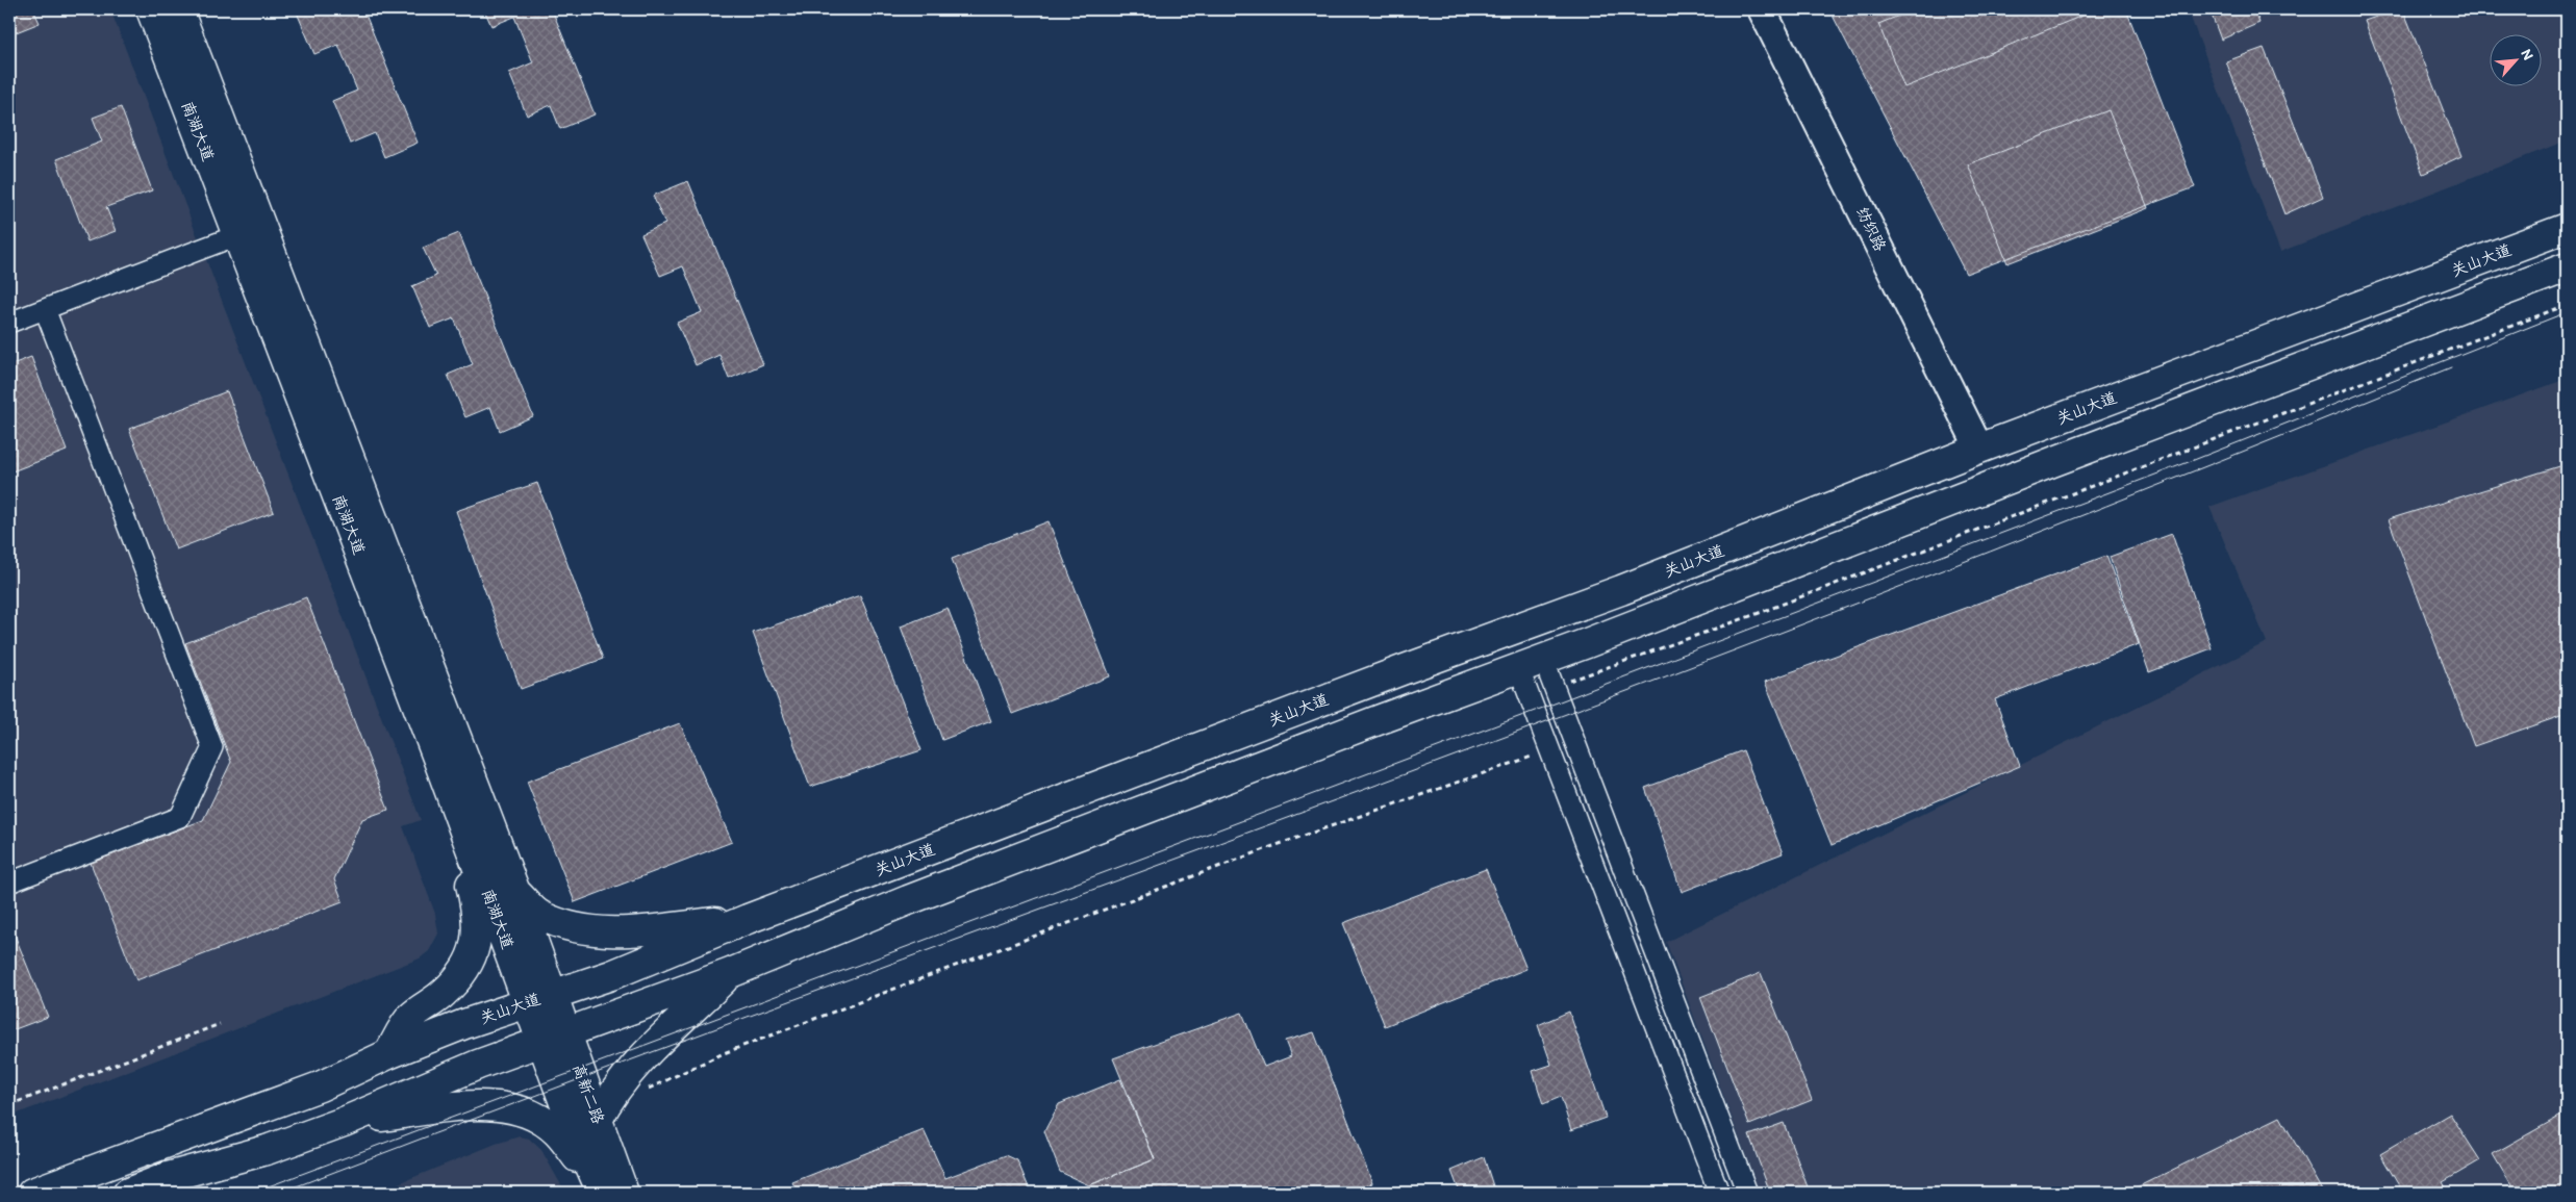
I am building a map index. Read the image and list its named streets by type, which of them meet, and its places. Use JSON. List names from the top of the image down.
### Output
{
  "streets": {
    "main road": [
      "南湖大道",
      "纺织路",
      "关山大道",
      "高新二路"
    ]
  },
  "crossings": [
    ["南湖大道", "关山大道"],
    ["南湖大道", "高新二路"],
    ["纺织路", "关山大道"]
  ],
  "north": "top right"
}
